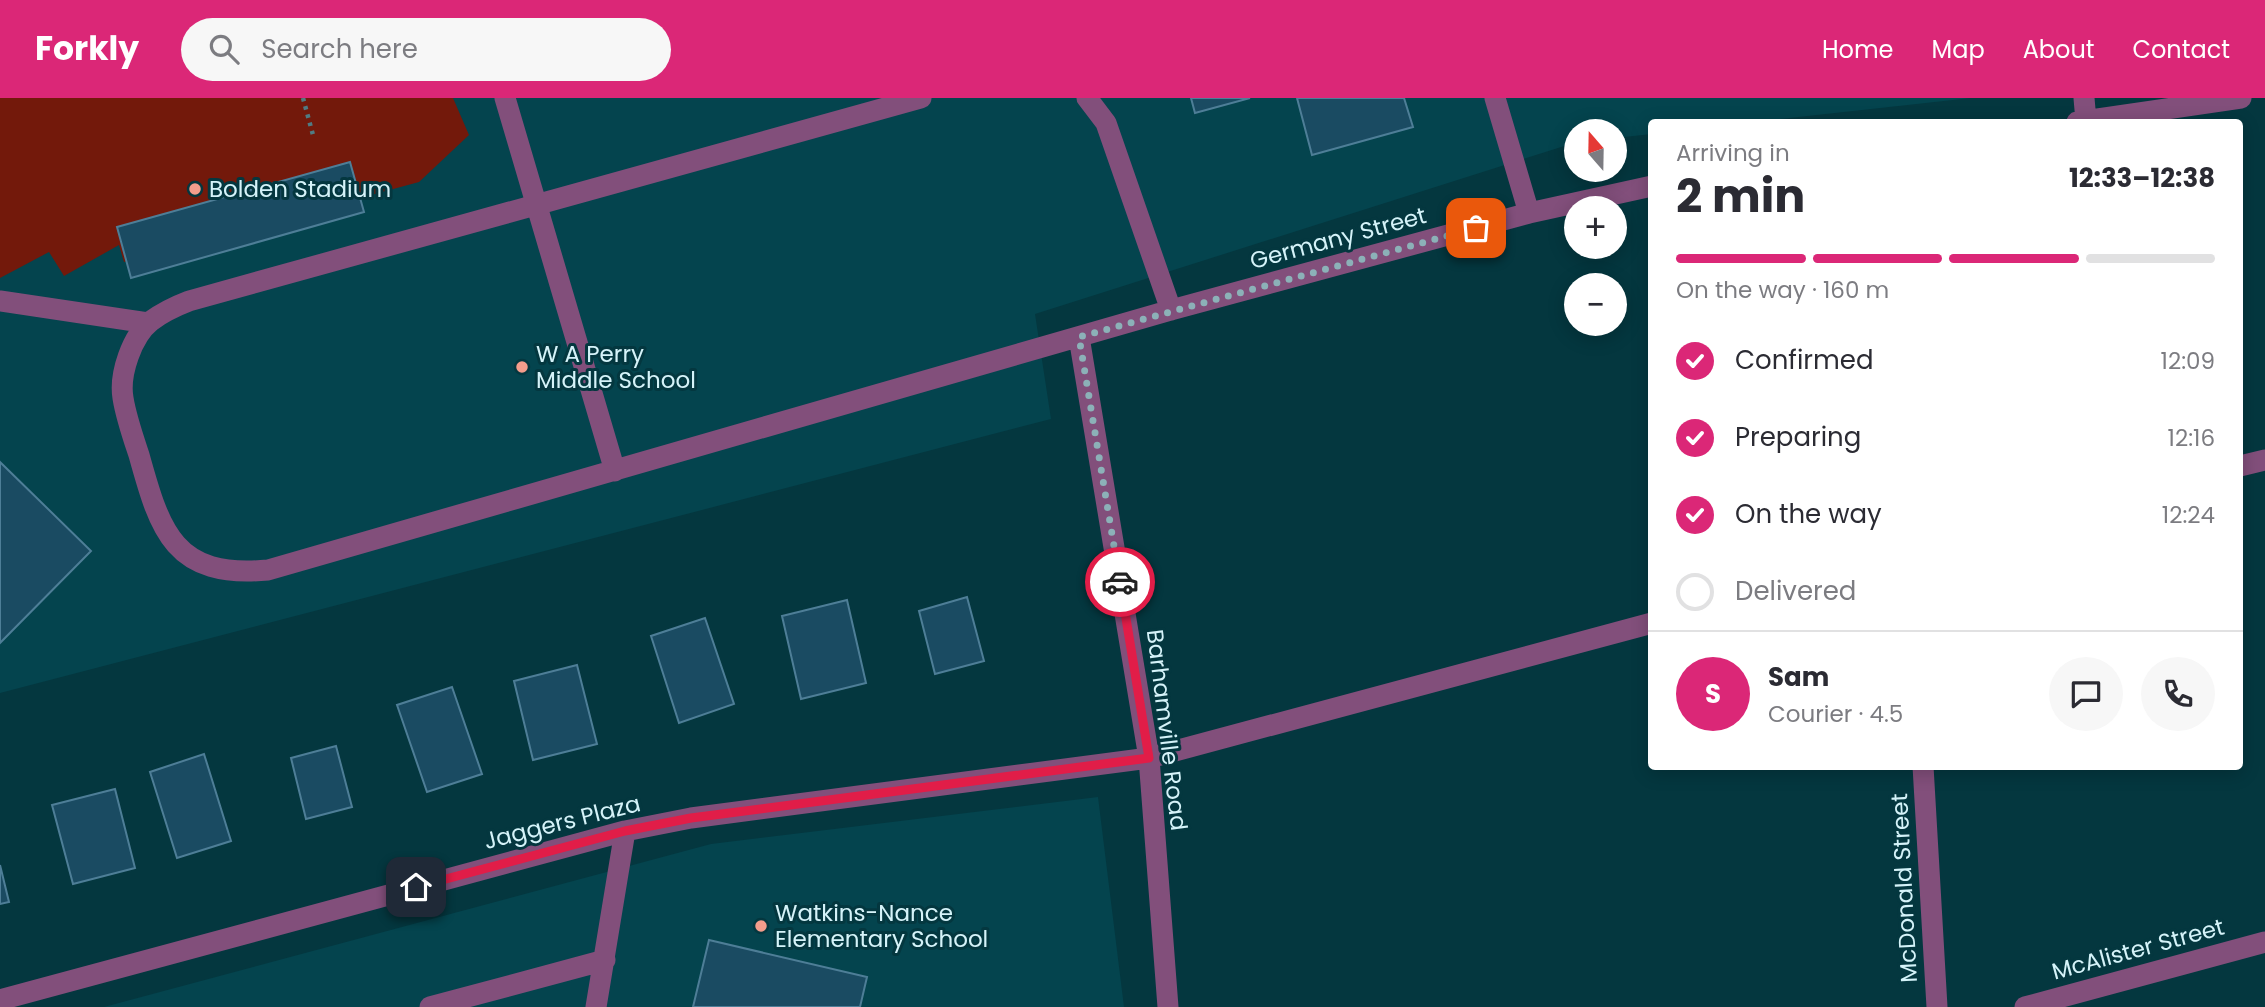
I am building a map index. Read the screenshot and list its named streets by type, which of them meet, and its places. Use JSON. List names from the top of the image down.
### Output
{
  "streets": {
    "street": [
      "Germany Street",
      "Barhamville Road",
      "Jaggers Plaza",
      "McDonald Street",
      "McAlister Street"
    ]
  },
  "crossings": [
    ["Germany Street", "Barhamville Road"],
    ["Barhamville Road", "Jaggers Plaza"]
  ],
  "places": ["Bolden Stadium", "W A Perry Middle School", "Watkins-Nance Elementary School"],
  "north": "top",
  "page": {
    "header": "Forkly",
    "search": "Search here",
    "nav": [
      "Home",
      "Map",
      "About",
      "Contact"
    ],
    "map_buttons": ["+", "−"],
    "heading": ["2 min", "Arriving in", "12:33–12:38"],
    "panel": ["Sam", "Courier · 4.5"],
    "bar": "On the way · 160 m",
    "list": [
      ["Confirmed", "12:09"],
      ["Preparing", "12:16"],
      ["On the way", "12:24"],
      "Delivered"
    ],
    "round": "S"
  }
}
